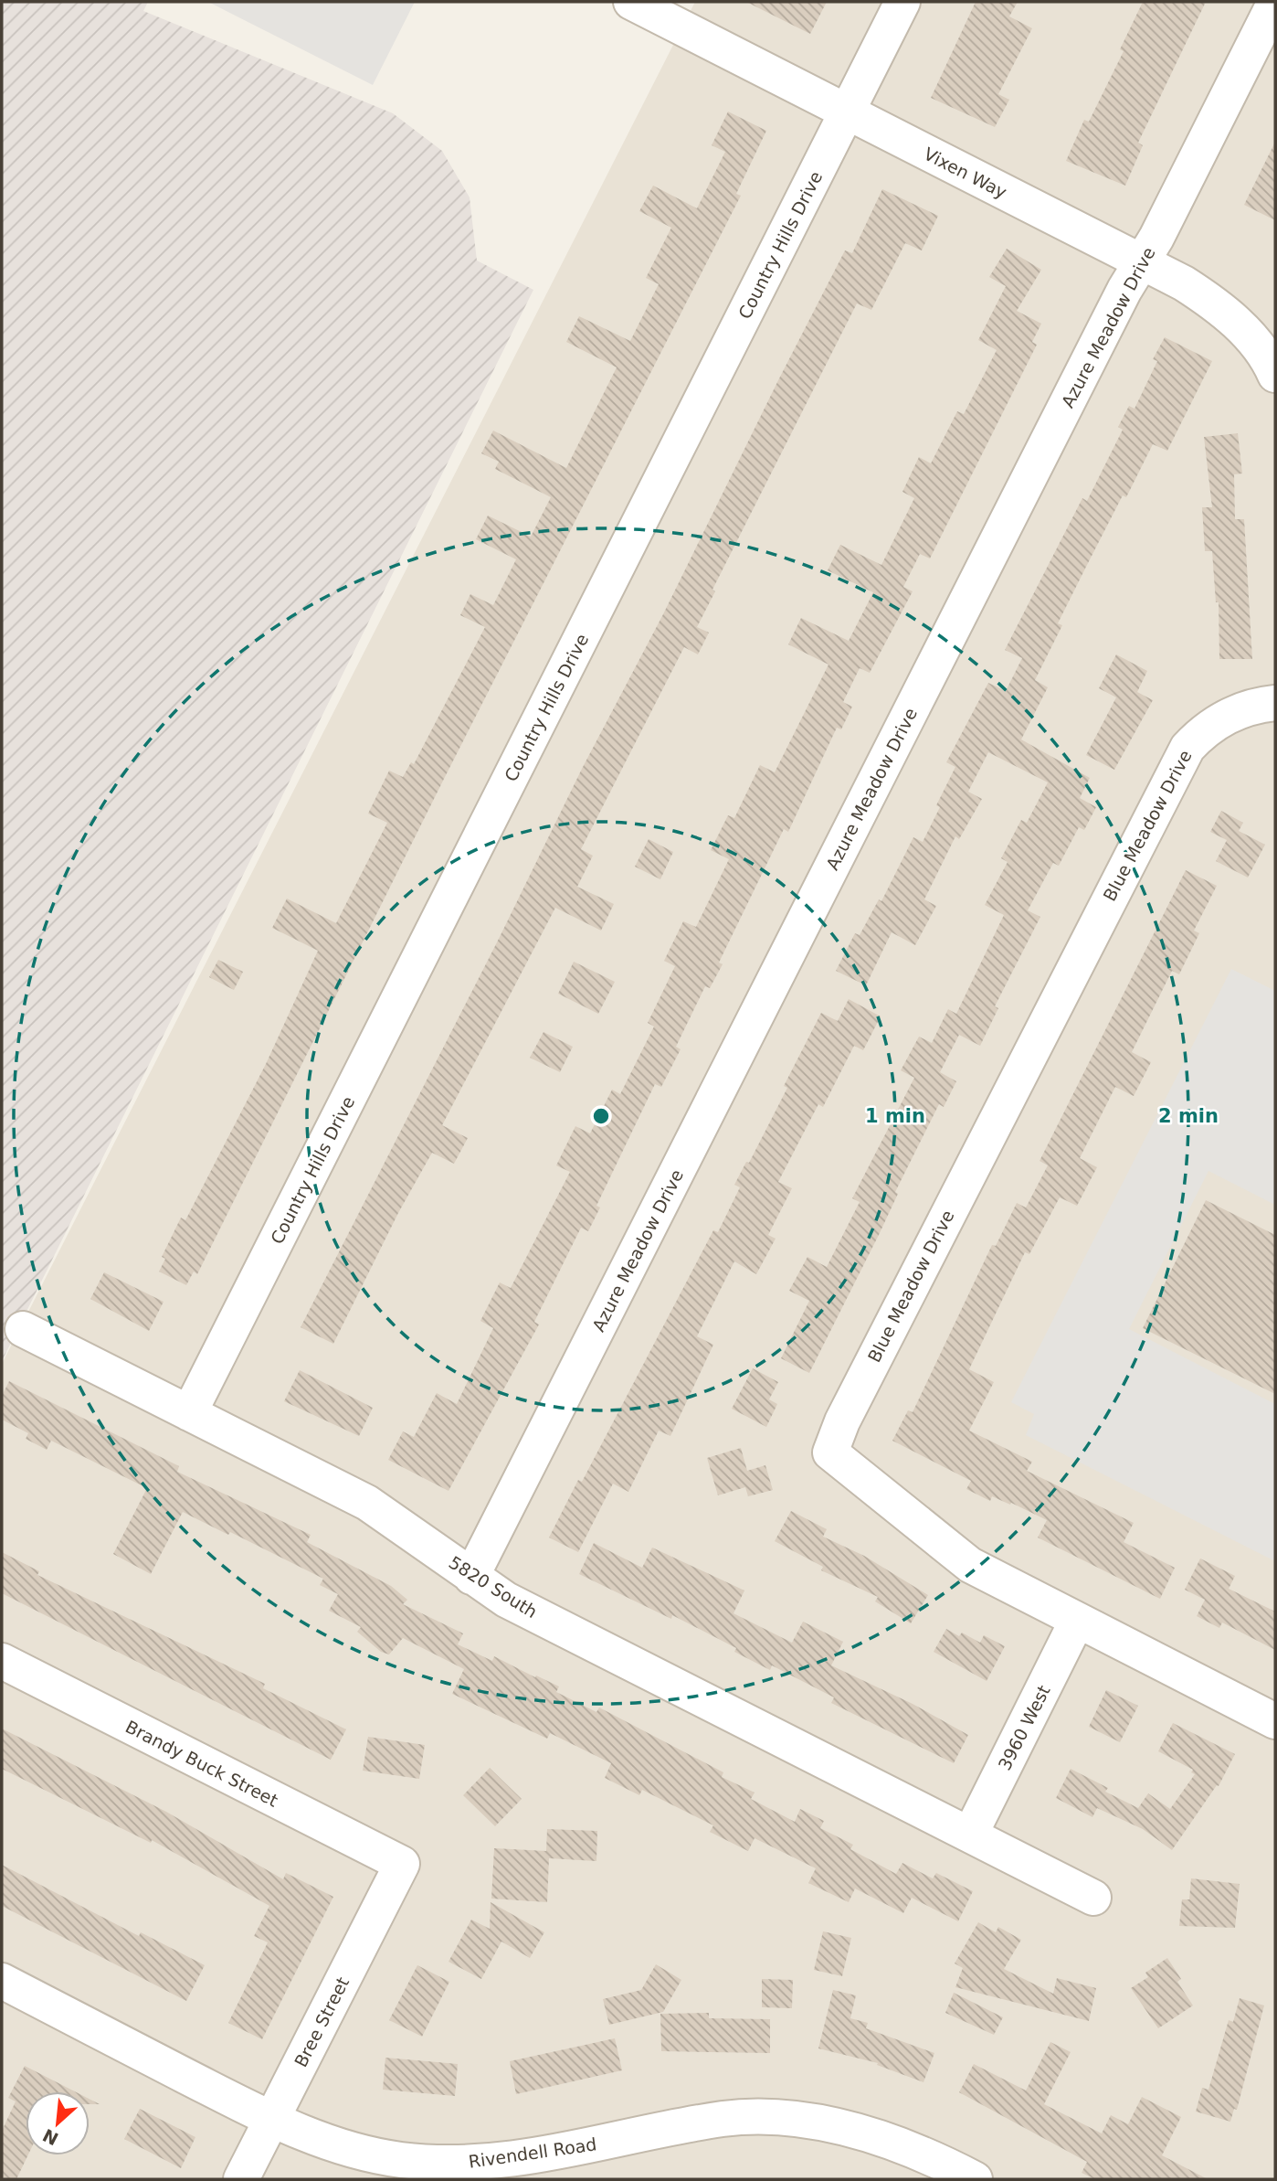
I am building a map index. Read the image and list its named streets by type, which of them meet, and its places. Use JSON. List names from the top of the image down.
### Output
{
  "streets": {
    "street": [
      "Vixen Way",
      "Country Hills Drive",
      "Azure Meadow Drive",
      "Blue Meadow Drive",
      "5820 South",
      "3960 West",
      "Brandy Buck Street",
      "Bree Street",
      "Rivendell Road"
    ]
  },
  "crossings": [
    ["Vixen Way", "Country Hills Drive"],
    ["Vixen Way", "Azure Meadow Drive"],
    ["Country Hills Drive", "5820 South"],
    ["Azure Meadow Drive", "5820 South"],
    ["Blue Meadow Drive", "3960 West"],
    ["5820 South", "3960 West"],
    ["Brandy Buck Street", "Bree Street"],
    ["Bree Street", "Rivendell Road"]
  ],
  "north": "bottom left",
  "rings": ["1 min", "2 min"]
}
